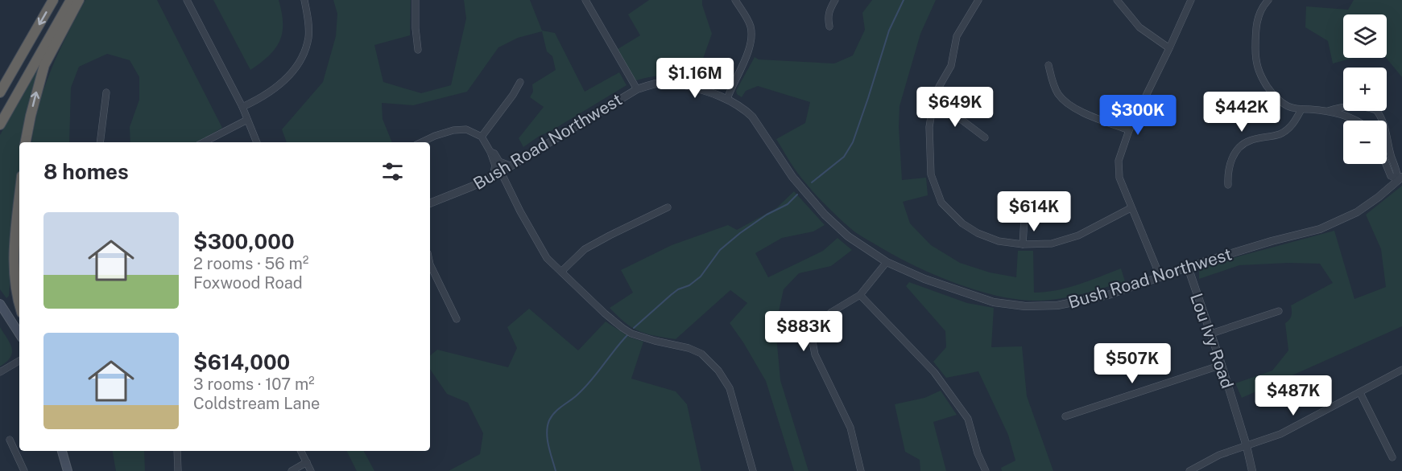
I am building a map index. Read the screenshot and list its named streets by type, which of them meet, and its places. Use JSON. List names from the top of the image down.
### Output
{
  "streets": {
    "street": ["Bush Road Northwest", "Lou Ivy Road"]
  },
  "crossings": [
    ["Bush Road Northwest", "Lou Ivy Road"]
  ],
  "page": {
    "map_buttons": ["+", "−"],
    "price": [
      "$1.16M",
      "$649K",
      "$442K",
      "$300K",
      "$614K",
      "$883K",
      "$507K",
      "$487K"
    ],
    "heading": "8 homes",
    "list": [
      {
        "name": "$300,000",
        "note": "2 rooms · 56 m² · Foxwood Road"
      },
      {
        "name": "$614,000",
        "note": "3 rooms · 107 m² · Coldstream Lane"
      }
    ]
  }
}
